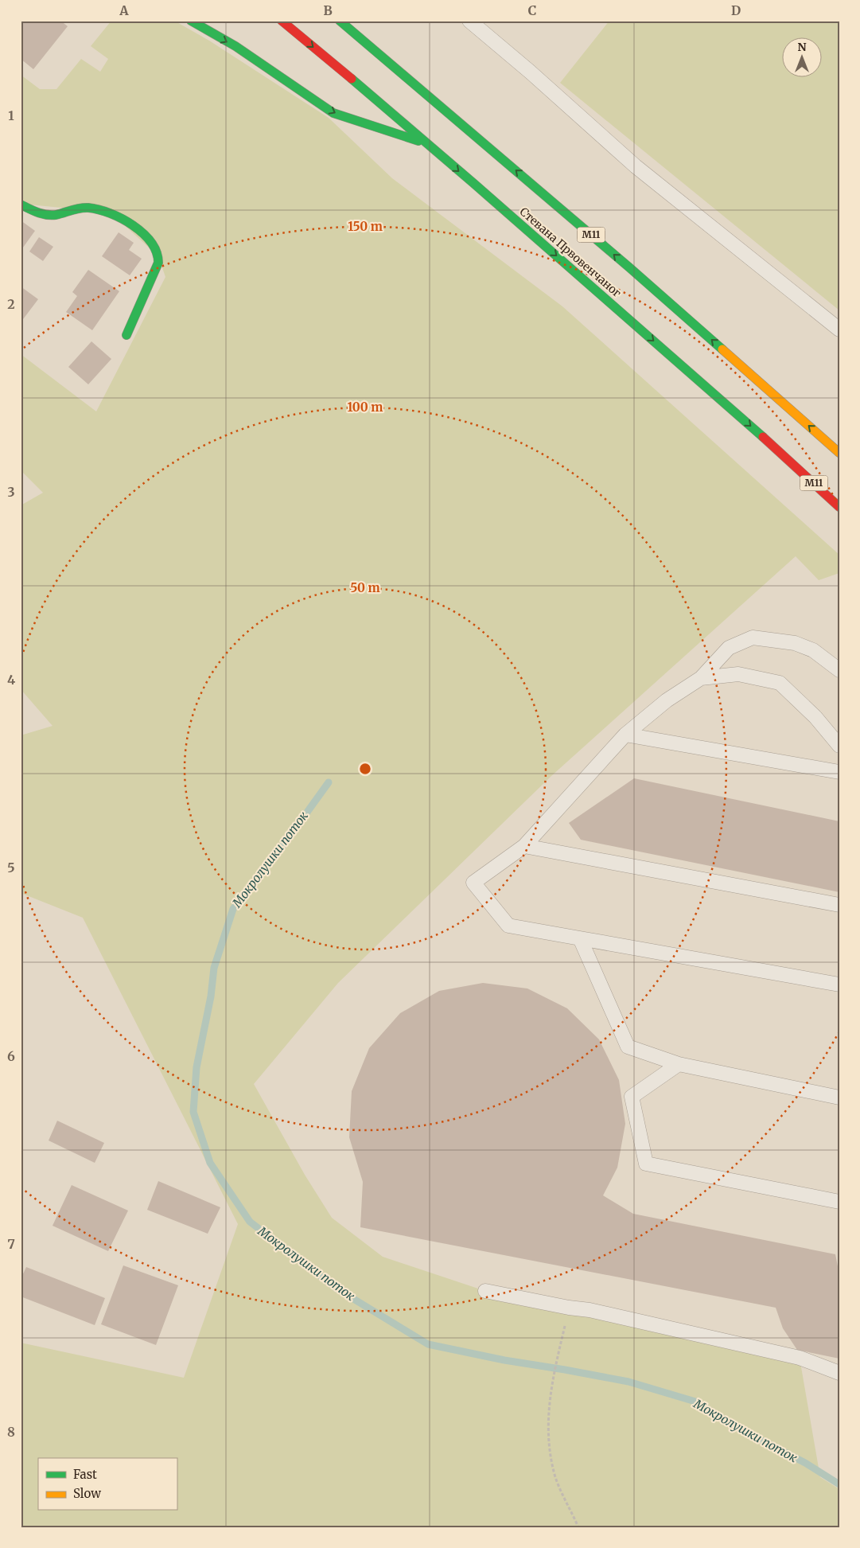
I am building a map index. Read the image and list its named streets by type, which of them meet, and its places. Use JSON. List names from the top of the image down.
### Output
{
  "streets": {
    "main road": ["M11", "Стевана Првовенчаног"]
  },
  "water": ["Мокролушки поток"],
  "legend": ["Fast", "Slow"],
  "north": "top",
  "grid": {
    "columns": [
      "A",
      "B",
      "C",
      "D"
    ],
    "rows": [
      "1",
      "2",
      "3",
      "4",
      "5",
      "6",
      "7",
      "8"
    ]
  },
  "rings": ["150 m", "100 m", "50 m"]
}
